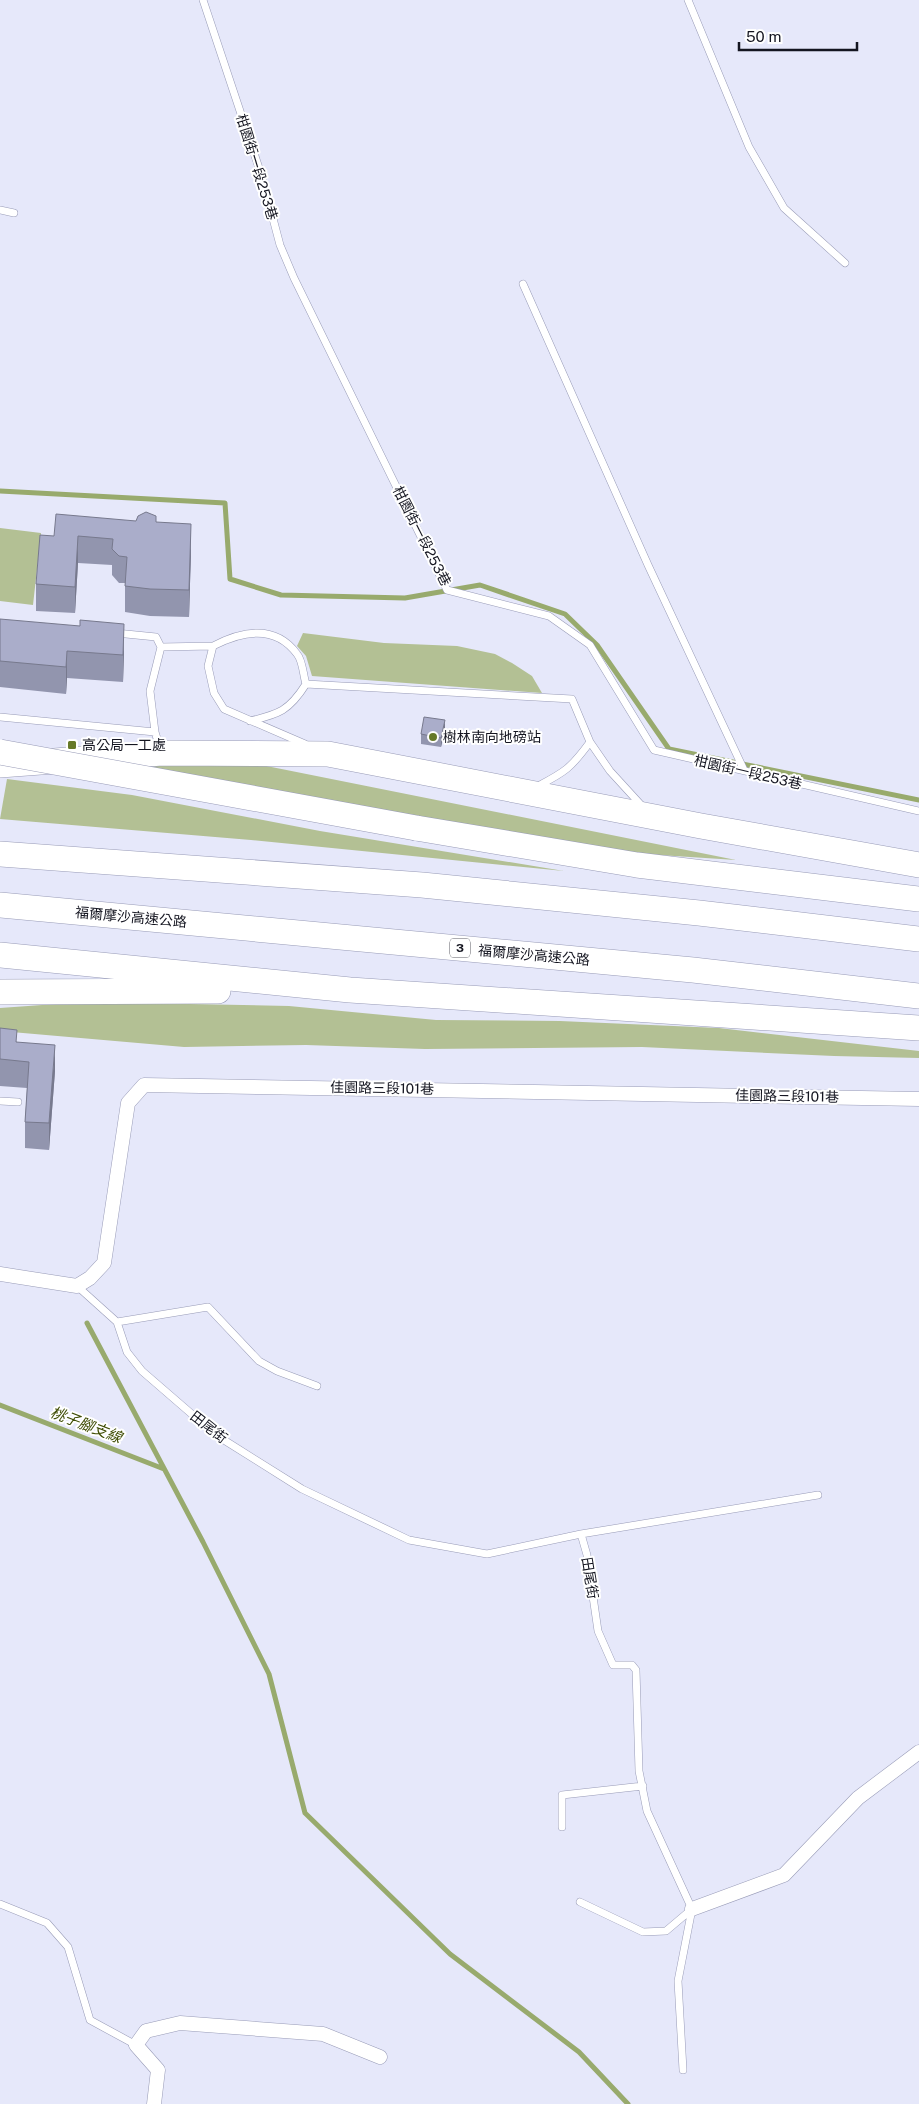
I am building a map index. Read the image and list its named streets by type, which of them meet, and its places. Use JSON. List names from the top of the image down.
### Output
{
  "streets": {
    "highway": ["福爾摩沙高速公路", "3"],
    "street": ["佳園路三段101巷"],
    "lane": ["柑園街一段253巷", "田尾街"]
  },
  "crossings": [
    ["佳園路三段101巷", "田尾街"]
  ],
  "water": ["桃子腳支線"],
  "places": {
    "other": ["樹林南向地磅站"],
    "transit": ["高公局一工處"]
  },
  "scale_bar": "50 m"
}
